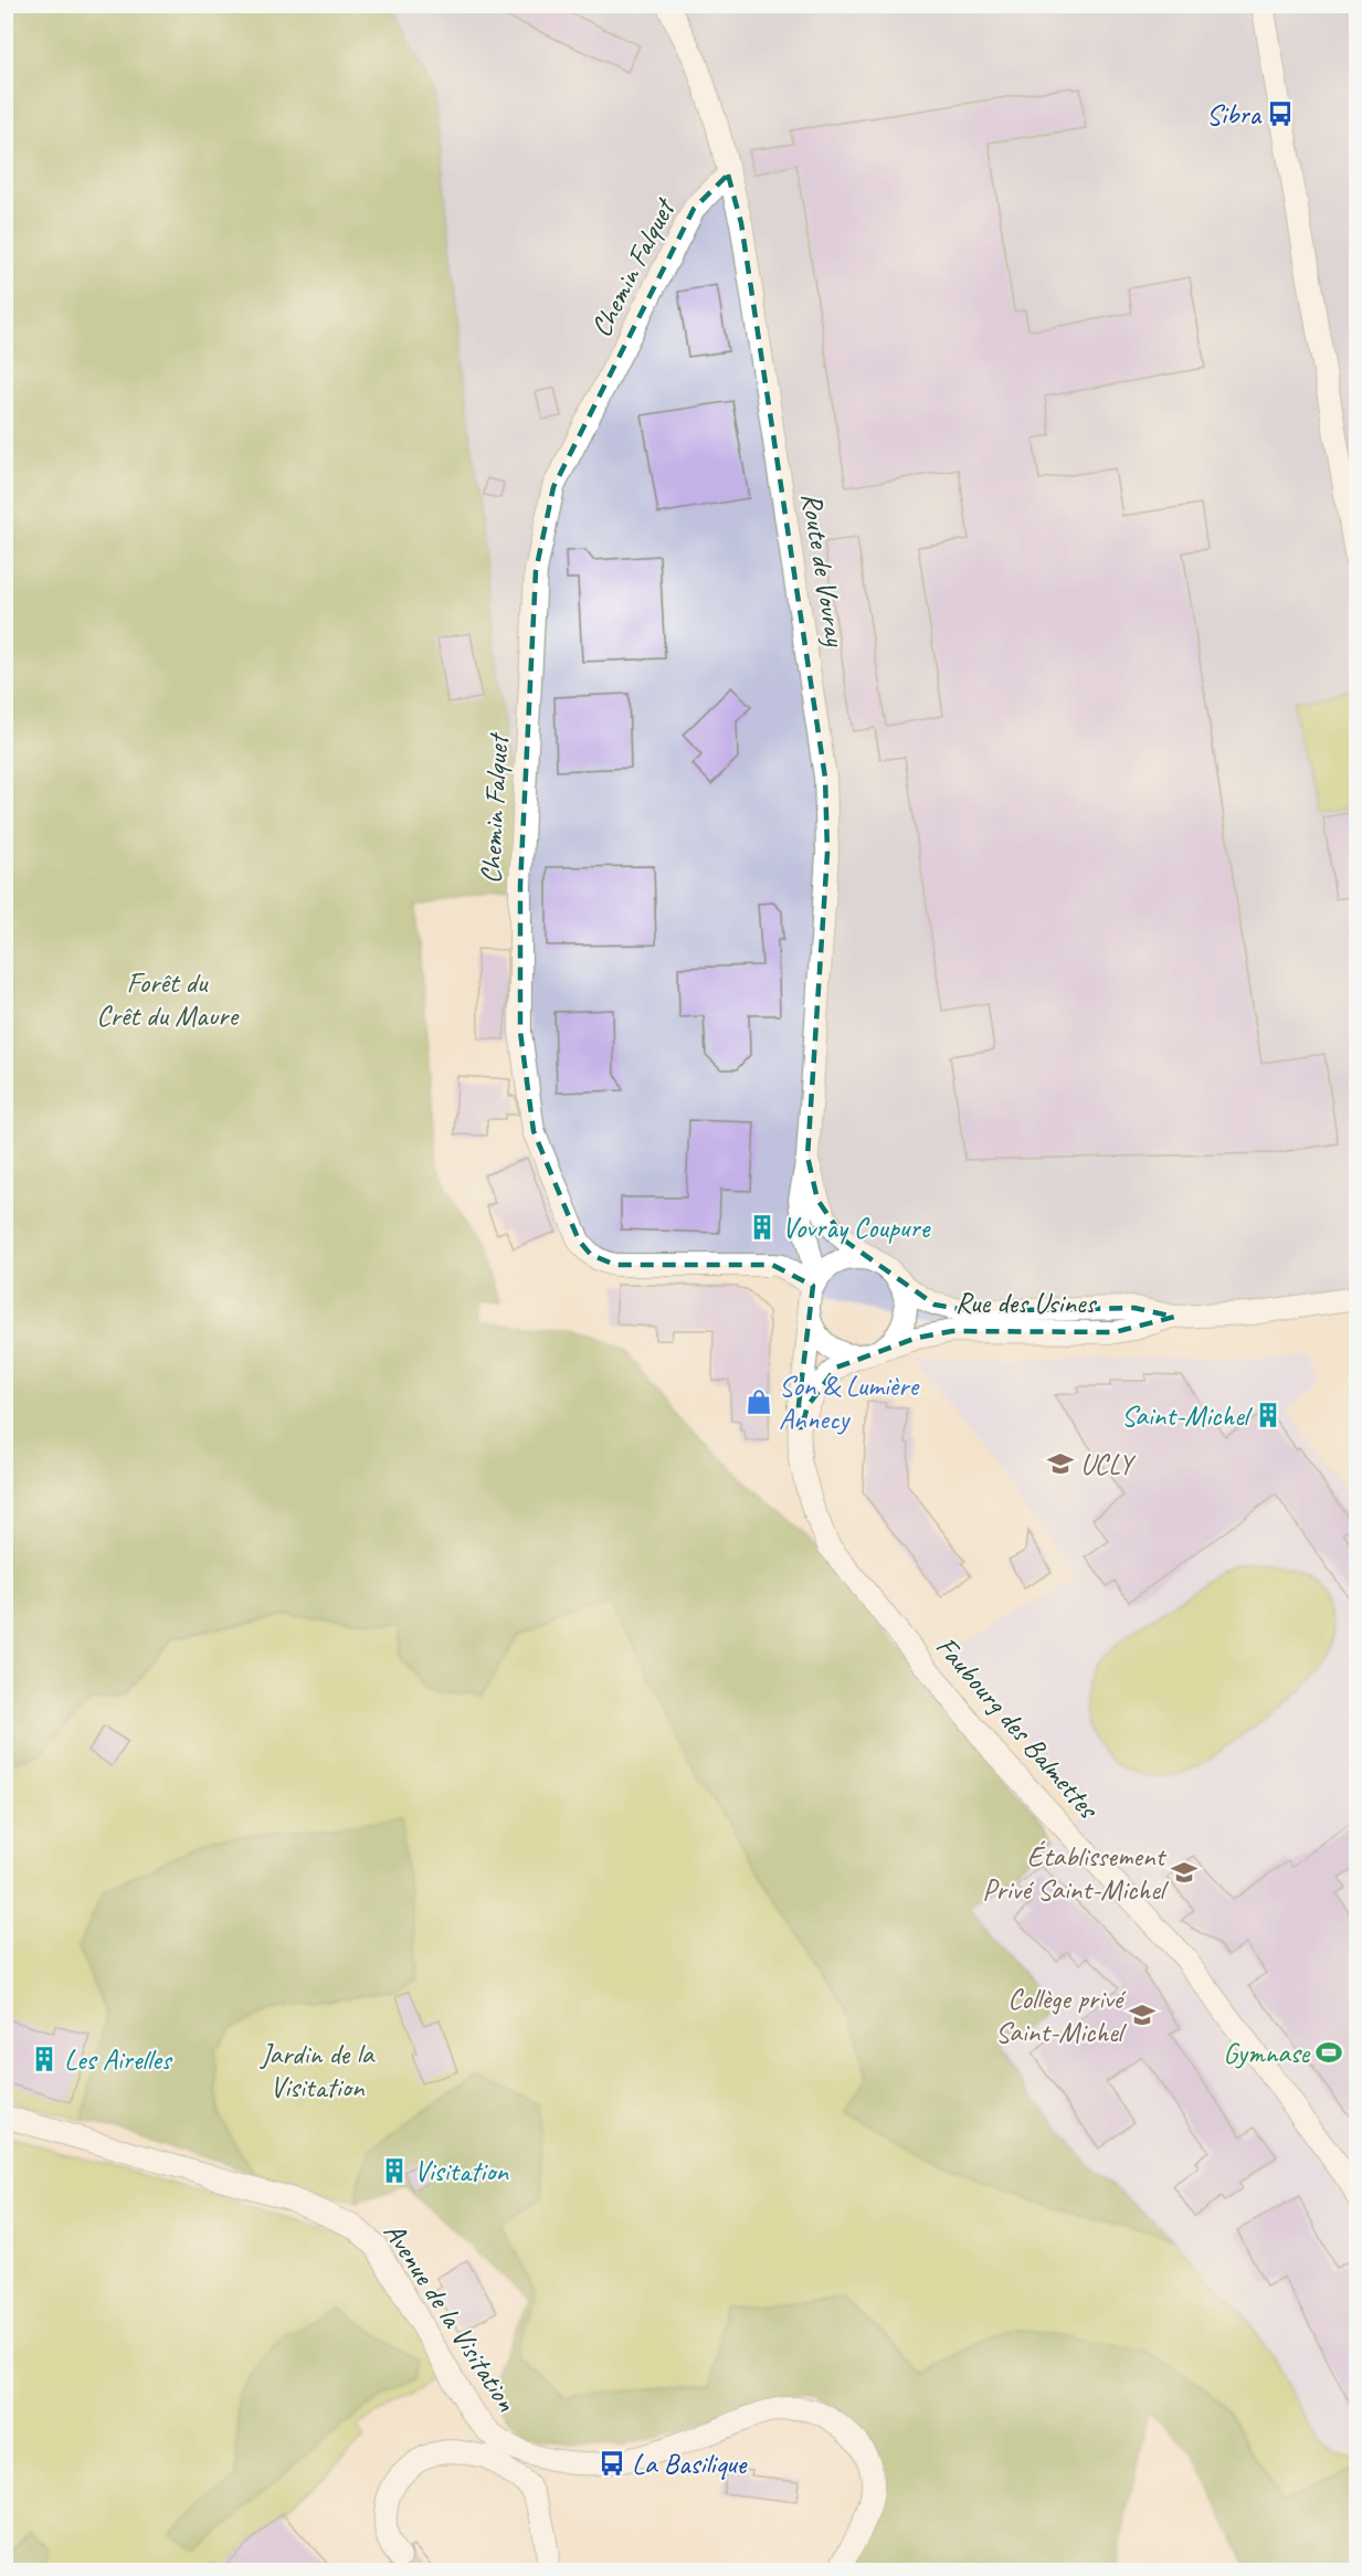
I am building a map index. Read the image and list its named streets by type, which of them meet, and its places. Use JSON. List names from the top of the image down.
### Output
{
  "streets": {
    "street": [
      "Chemin Falquet",
      "Route de Vovray",
      "Rue des Usines",
      "Faubourg des Balmettes",
      "Avenue de la Visitation"
    ]
  },
  "crossings": [
    ["Chemin Falquet", "Route de Vovray"],
    ["Chemin Falquet", "Rue des Usines"],
    ["Chemin Falquet", "Faubourg des Balmettes"],
    ["Route de Vovray", "Rue des Usines"],
    ["Route de Vovray", "Faubourg des Balmettes"],
    ["Rue des Usines", "Faubourg des Balmettes"]
  ],
  "parks": ["Forêt du Crêt du Maure", "Jardin de la Visitation"],
  "places": {
    "bus stop": ["Sibra", "La Basilique"],
    "building": [
      "Vovray Coupure",
      "Saint-Michel",
      "Les Airelles",
      "Visitation"
    ],
    "shop": ["Son & Lumière Annecy"],
    "school or university": ["UCLY", "Établissement Privé Saint-Michel", "Collège privé Saint-Michel"],
    "sports": ["Gymnase"]
  }
}
